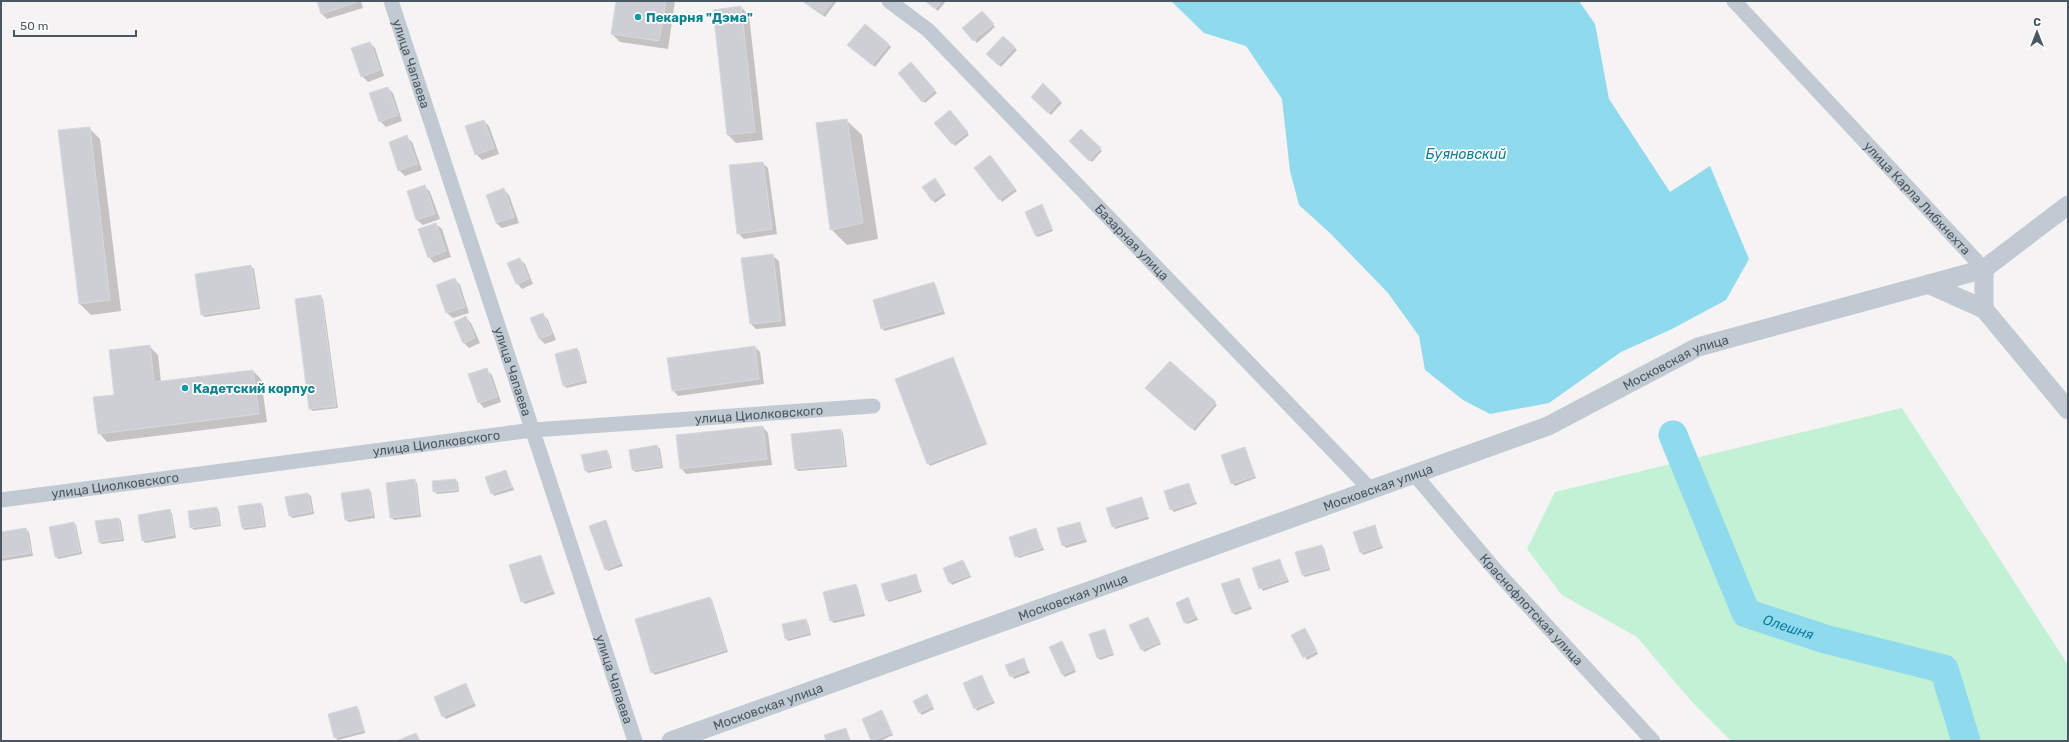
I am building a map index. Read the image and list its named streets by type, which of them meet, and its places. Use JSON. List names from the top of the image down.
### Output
{
  "streets": {
    "street": [
      "улица Чапаева",
      "улица Карла Либкнехта",
      "Базарная улица",
      "Московская улица",
      "улица Циолковского",
      "Краснофлотская улица"
    ]
  },
  "crossings": [
    ["улица Чапаева", "улица Циолковского"],
    ["улица Карла Либкнехта", "Московская улица"],
    ["Базарная улица", "Московская улица"],
    ["Московская улица", "Краснофлотская улица"]
  ],
  "water": ["Буяновский", "Олешня"],
  "places": ["Пекарня \"Дэма\"", "Кадетский корпус"],
  "scale_bar": "50 m",
  "north": "top"
}
